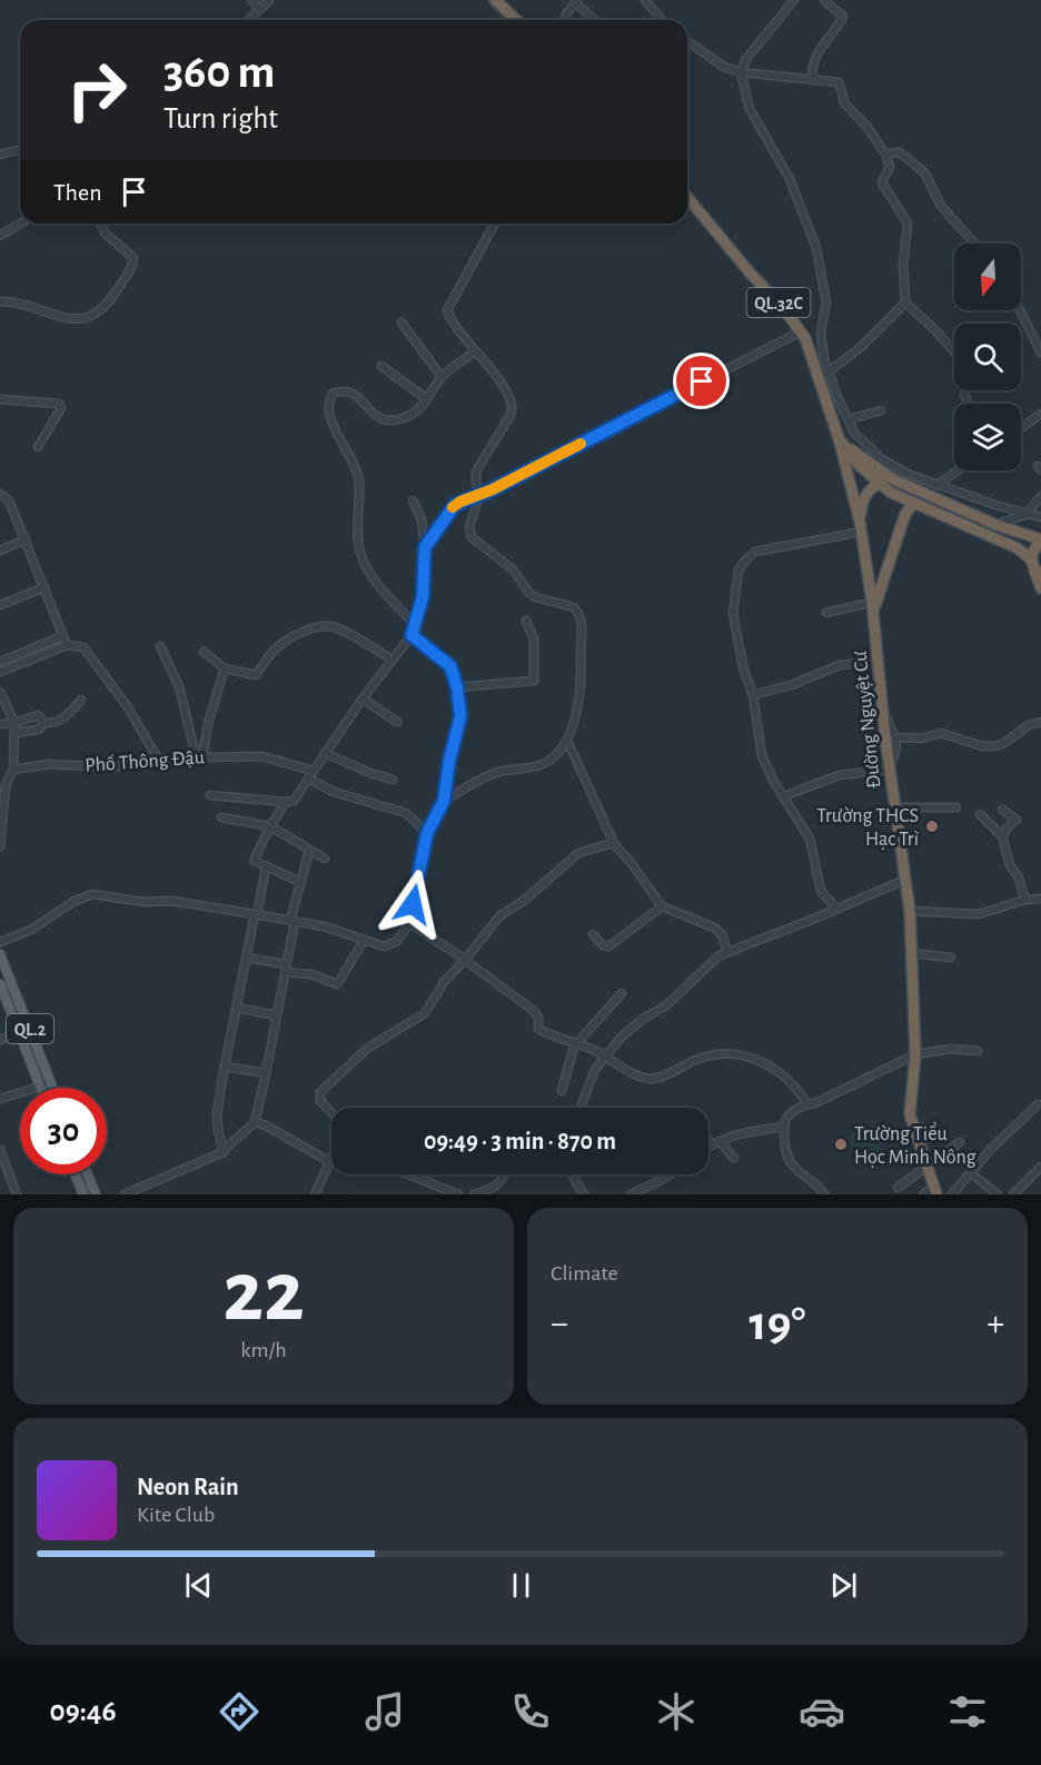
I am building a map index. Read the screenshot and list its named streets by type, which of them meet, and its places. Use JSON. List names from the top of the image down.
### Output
{
  "streets": {
    "highway": ["QL.32C", "Đường Nguyệt Cư"],
    "main road": ["QL.2"],
    "street": ["Phố Thông Đậu"]
  },
  "crossings": [
    ["QL.32C", "Đường Nguyệt Cư"]
  ],
  "places": ["Trường THCS Hạc Trì", "Trường Tiểu Học Minh Nông"],
  "north": "bottom",
  "page": {
    "turn": ["360 m", "Turn right"],
    "then": "Then",
    "limit": "30",
    "trip": "09:49 · 3 min · 870 m",
    "tile": [
      ["22", "km/h"],
      "Climate"
    ],
    "heat": ["−", "19°", "+"],
    "song": ["Neon Rain", "Kite Club"],
    "tabs": "09:46"
  }
}
